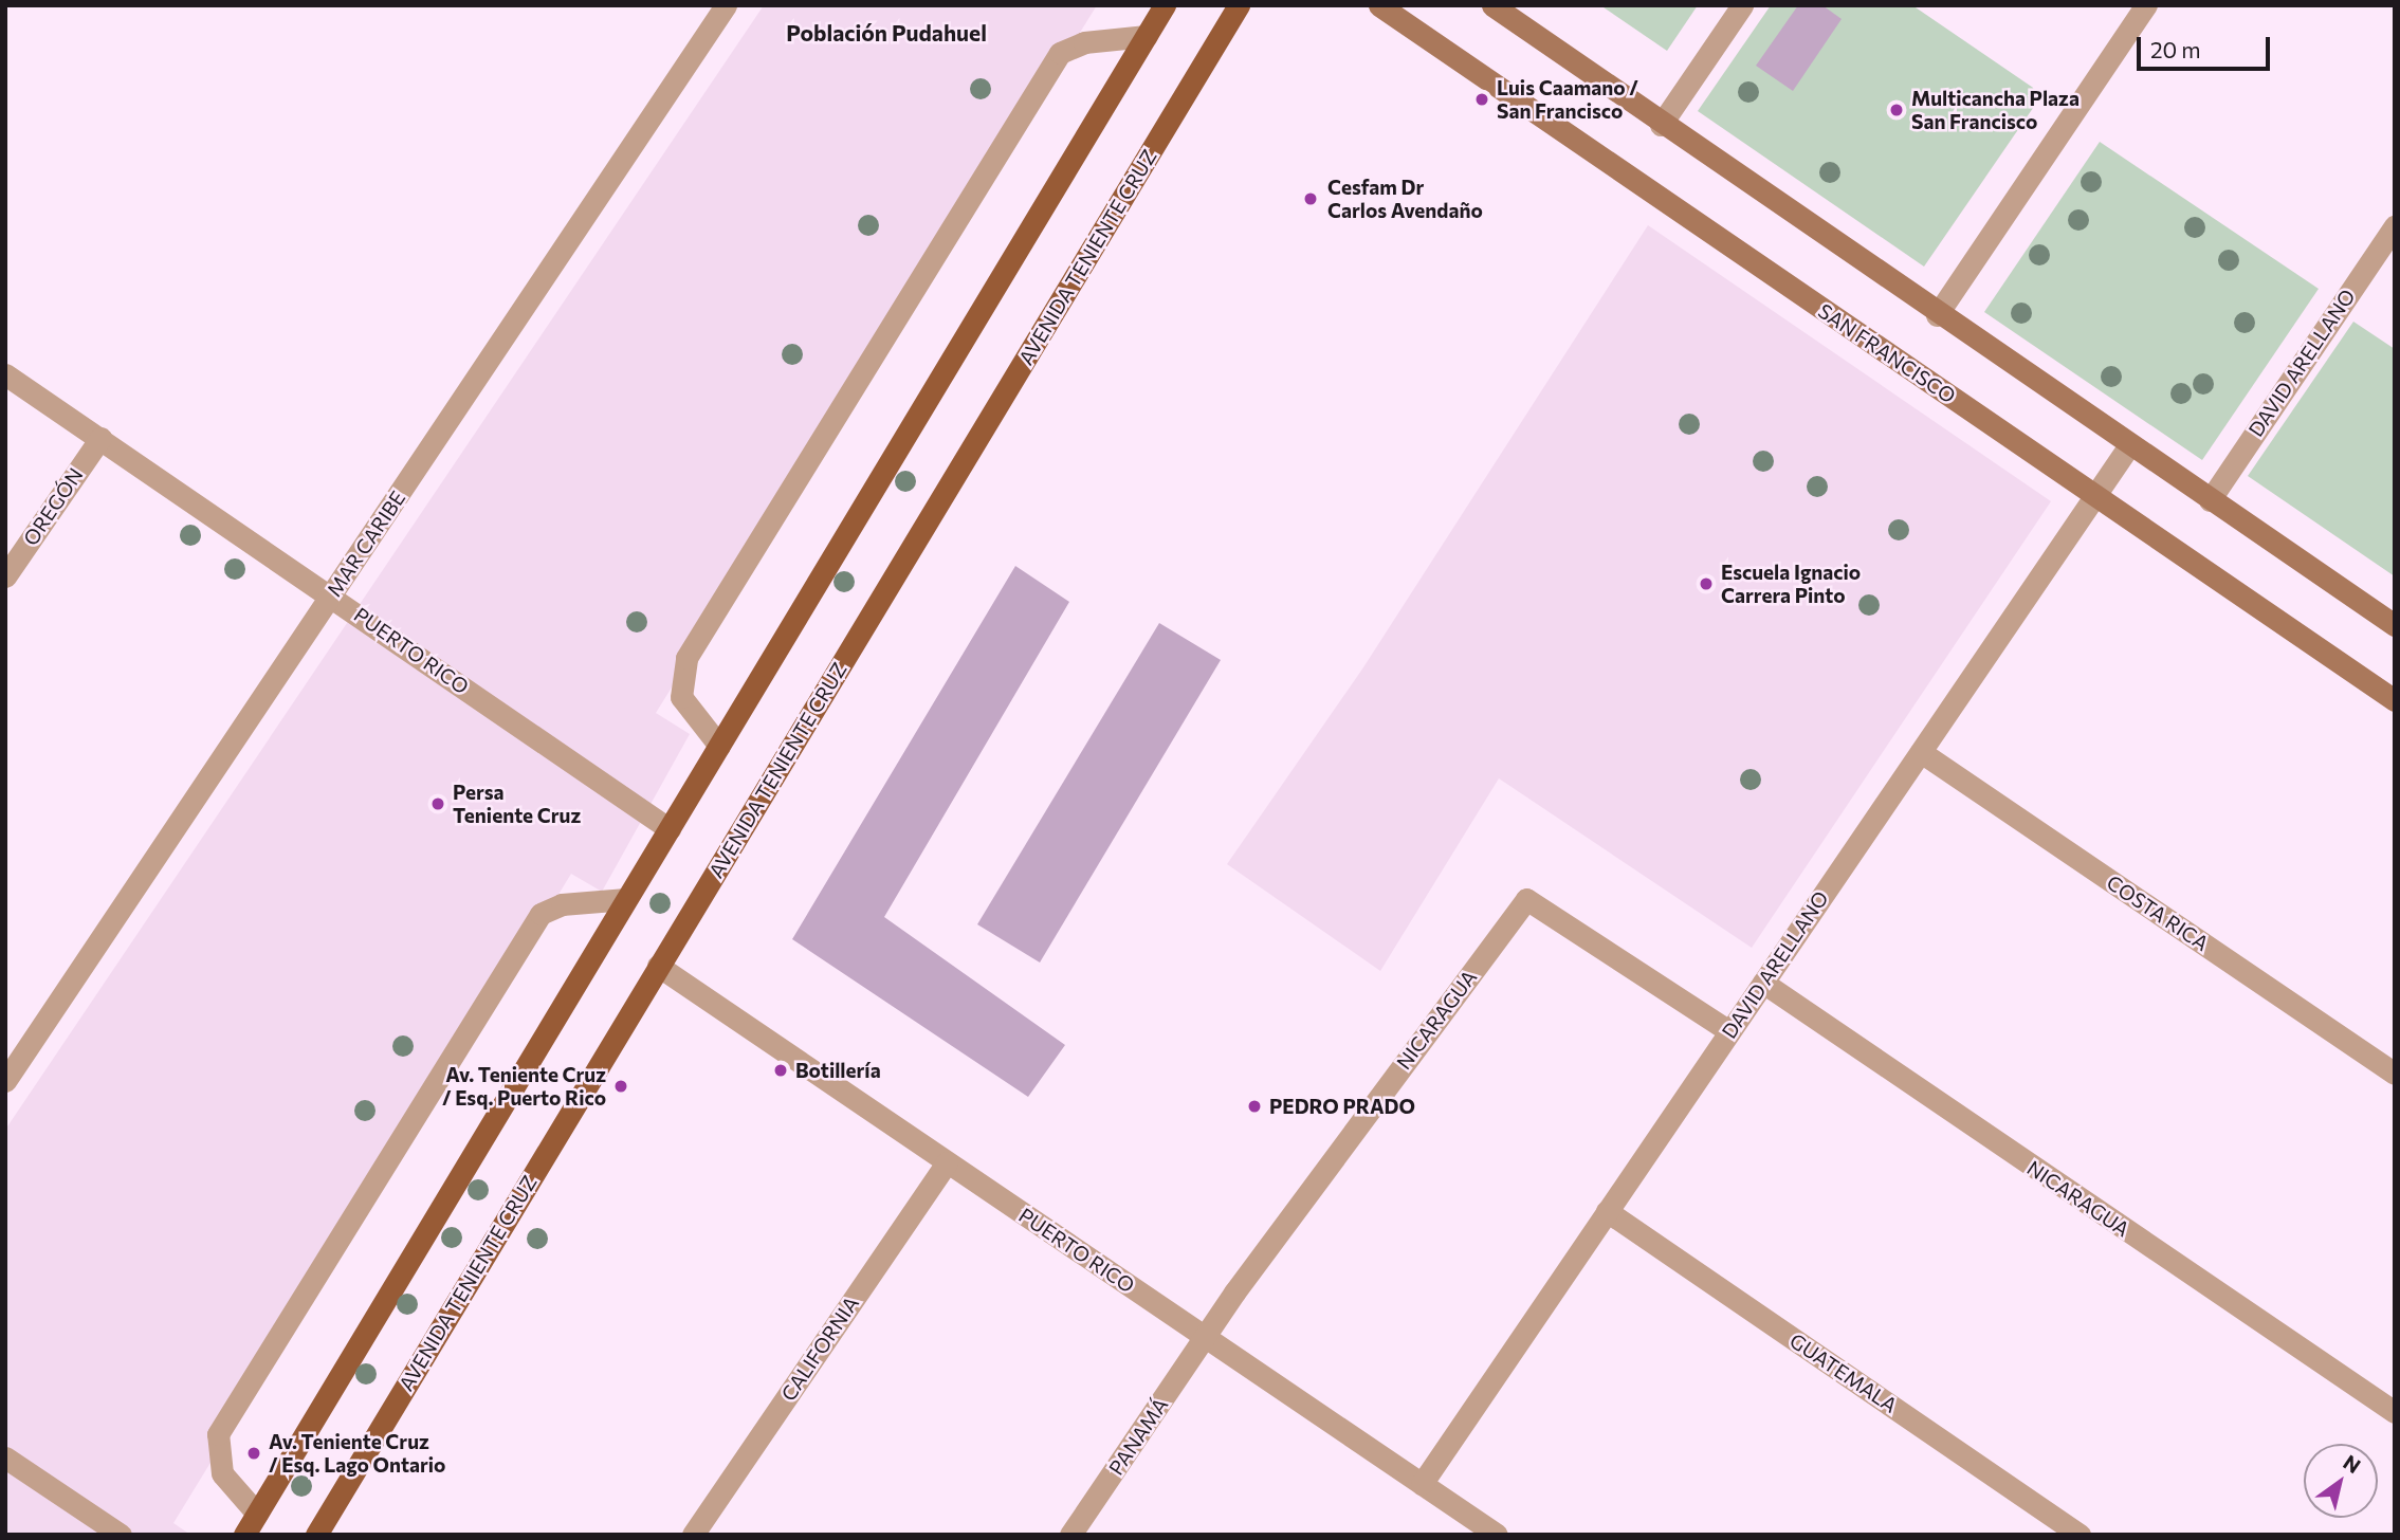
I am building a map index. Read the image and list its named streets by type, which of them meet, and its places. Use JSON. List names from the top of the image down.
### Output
{
  "streets": {
    "main road": ["AVENIDA TENIENTE CRUZ", "SAN FRANCISCO"],
    "street": [
      "DAVID ARELLANO",
      "OREGÓN",
      "MAR CARIBE",
      "PUERTO RICO",
      "COSTA RICA",
      "NICARAGUA",
      "CALIFORNIA",
      "GUATEMALA",
      "PANAMÁ"
    ]
  },
  "crossings": [
    ["AVENIDA TENIENTE CRUZ", "PUERTO RICO"],
    ["SAN FRANCISCO", "DAVID ARELLANO"],
    ["DAVID ARELLANO", "PUERTO RICO"],
    ["DAVID ARELLANO", "COSTA RICA"],
    ["DAVID ARELLANO", "NICARAGUA"],
    ["DAVID ARELLANO", "GUATEMALA"],
    ["OREGÓN", "PUERTO RICO"],
    ["MAR CARIBE", "PUERTO RICO"],
    ["PUERTO RICO", "NICARAGUA"],
    ["PUERTO RICO", "CALIFORNIA"],
    ["PUERTO RICO", "PANAMÁ"],
    ["NICARAGUA", "PANAMÁ"]
  ],
  "districts": ["Población Pudahuel"],
  "places": [
    "Luis Caamano / San Francisco",
    "Multicancha Plaza San Francisco",
    "Cesfam Dr Carlos Avendaño",
    "Escuela Ignacio Carrera Pinto",
    "Persa Teniente Cruz",
    "Botillería",
    "Av. Teniente Cruz / Esq. Puerto Rico",
    "PEDRO PRADO",
    "Av. Teniente Cruz / Esq. Lago Ontario"
  ],
  "scale_bar": "20 m",
  "north": "top right"
}
